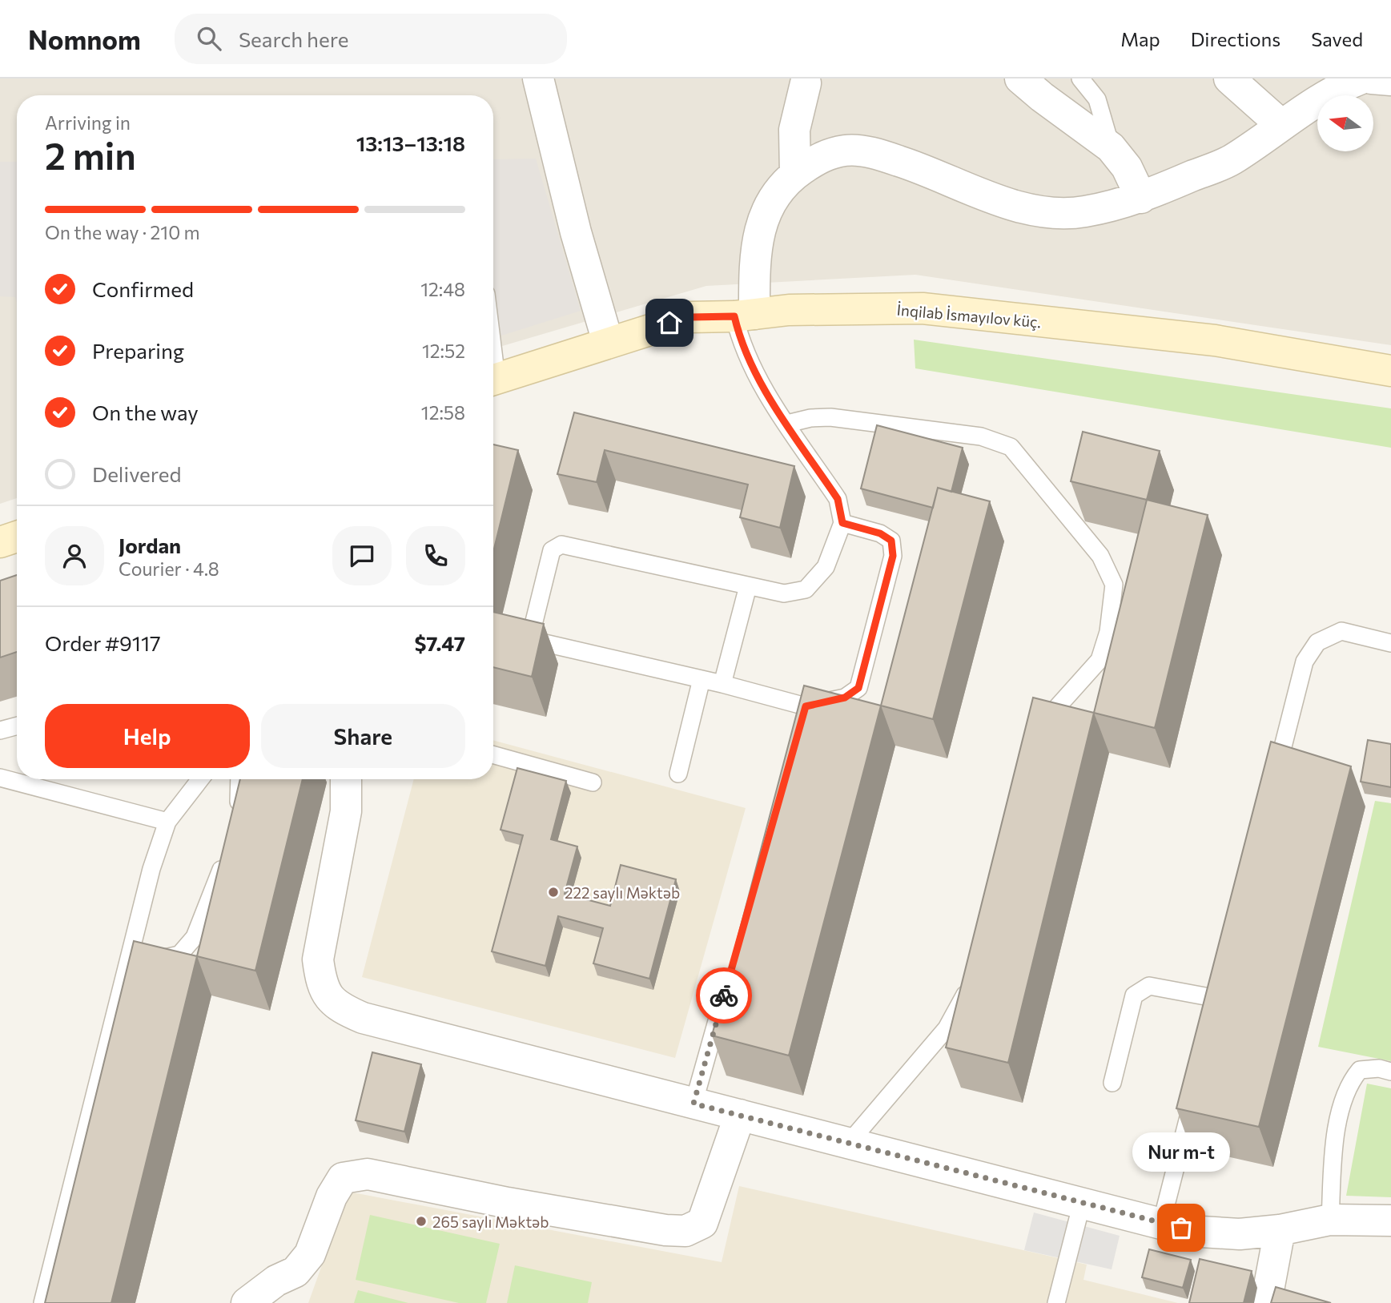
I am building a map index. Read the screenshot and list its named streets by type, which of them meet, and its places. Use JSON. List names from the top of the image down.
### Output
{
  "streets": {
    "main road": ["İnqilab İsmayılov küç."]
  },
  "places": ["222 saylı Məktəb", "265 saylı Məktəb", "Nur m-t"],
  "north": "left",
  "page": {
    "header": "Nomnom",
    "search": "Search here",
    "nav": ["Map", "Directions", "Saved"],
    "heading": ["2 min", "Arriving in", "13:13–13:18"],
    "panel": [
      "Jordan",
      "Courier · 4.8",
      "Order #9117",
      "$7.47"
    ],
    "bar": "On the way · 210 m",
    "list": [
      ["Confirmed", "12:48"],
      ["Preparing", "12:52"],
      ["On the way", "12:58"],
      "Delivered"
    ],
    "buttons": ["Help", "Share"],
    "bubble": "Nur m-t"
  }
}
